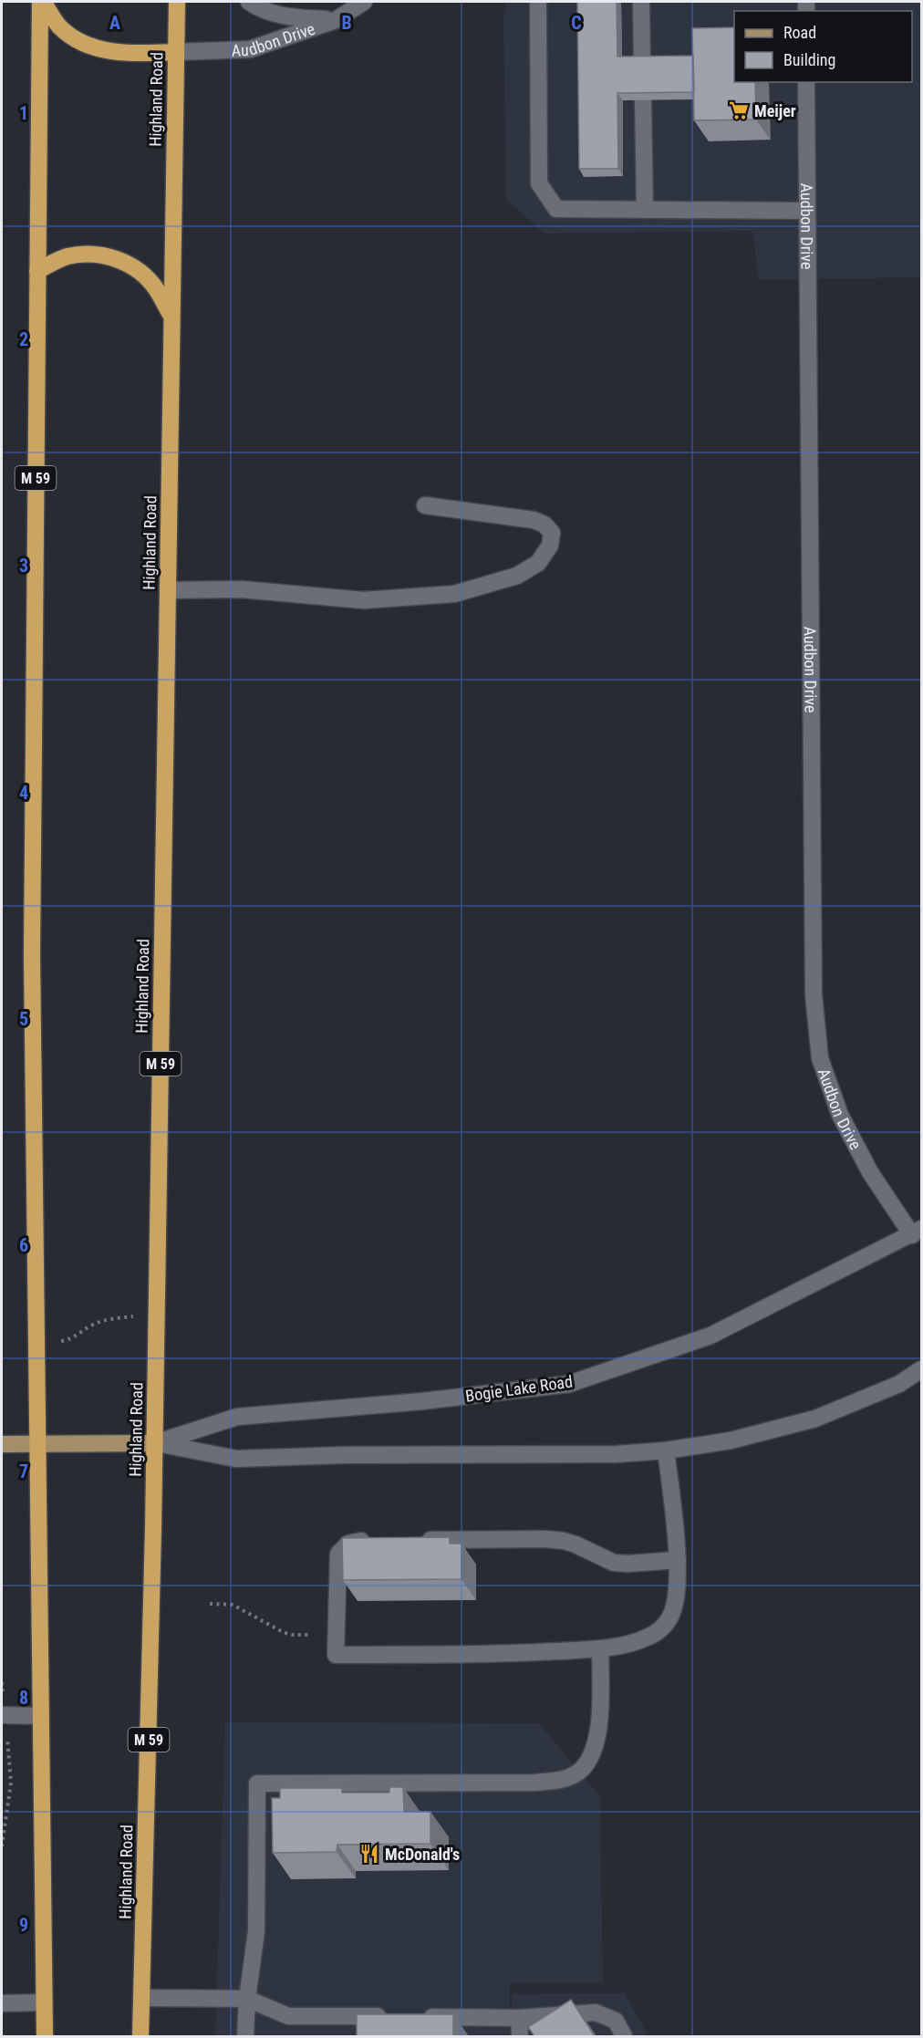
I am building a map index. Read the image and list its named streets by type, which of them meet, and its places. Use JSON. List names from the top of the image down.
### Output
{
  "streets": {
    "highway": ["Highland Road", "M 59"],
    "main road": ["Bogie Lake Road"],
    "lane": ["Audbon Drive"]
  },
  "crossings": [
    ["Audbon Drive", "Highland Road"],
    ["Audbon Drive", "Bogie Lake Road"],
    ["Highland Road", "Bogie Lake Road"],
    ["M 59", "Bogie Lake Road"]
  ],
  "places": {
    "supermarket": ["Meijer"],
    "restaurant": ["McDonald's"]
  },
  "legend": ["Road", "Building"],
  "grid": {
    "columns": ["A", "B", "C"],
    "rows": [
      "1",
      "2",
      "3",
      "4",
      "5",
      "6",
      "7",
      "8",
      "9"
    ]
  }
}
